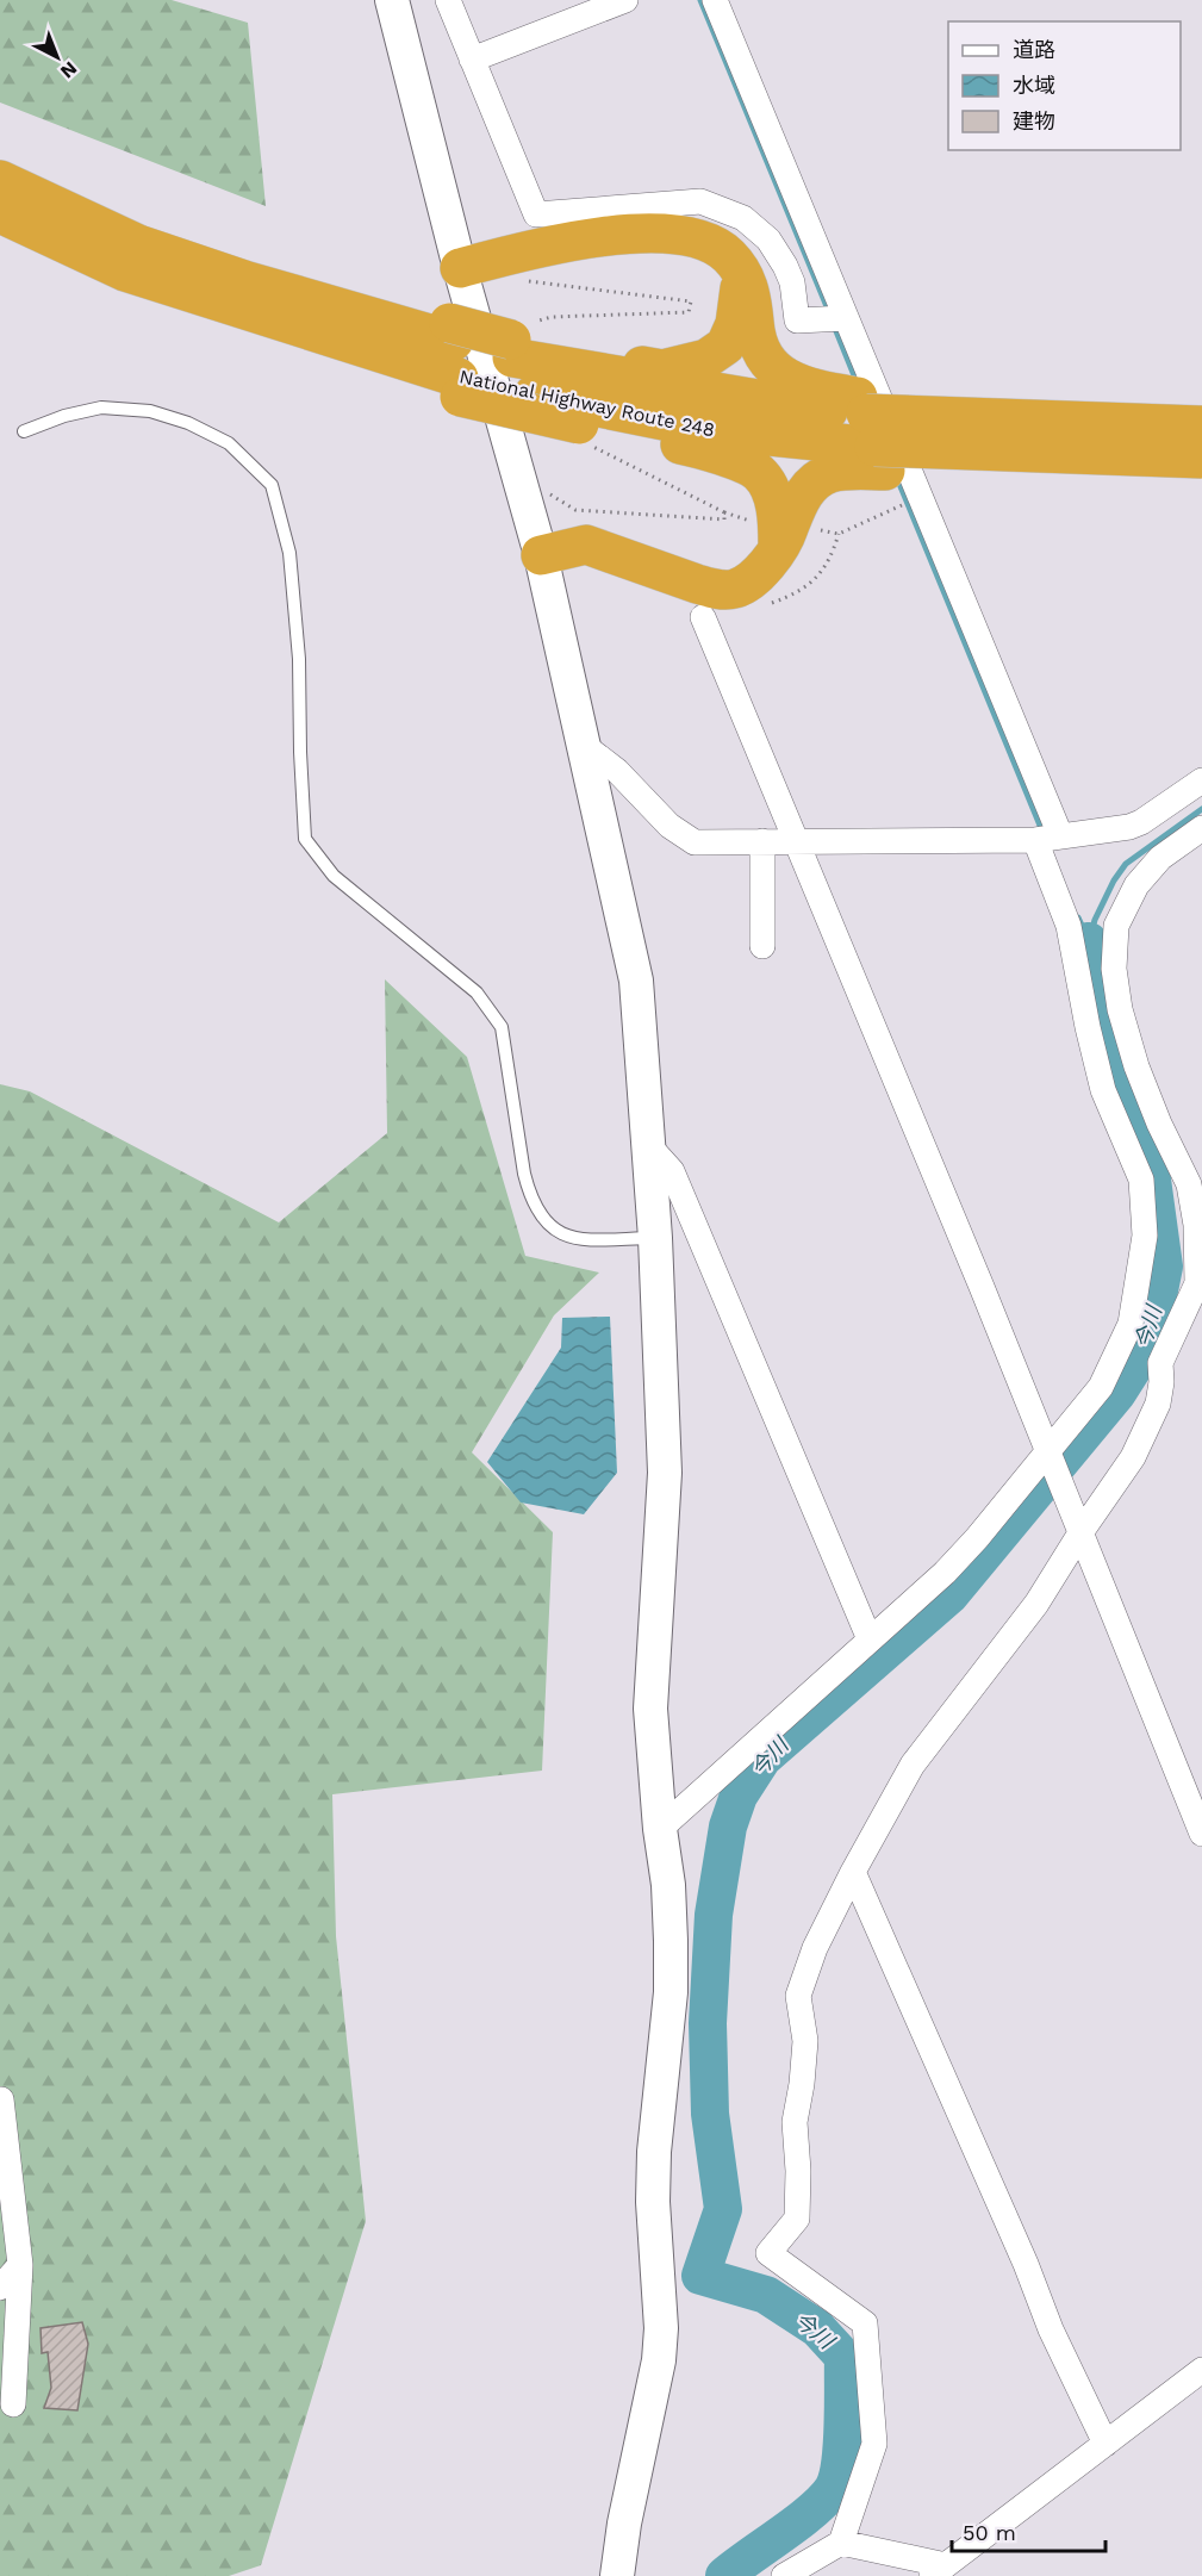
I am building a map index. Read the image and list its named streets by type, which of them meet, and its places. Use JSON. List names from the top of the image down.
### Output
{
  "streets": {
    "highway": ["National Highway Route 248"]
  },
  "water": ["今川"],
  "legend": ["道路", "水域", "建物"],
  "scale_bar": "50 m",
  "north": "bottom right"
}
